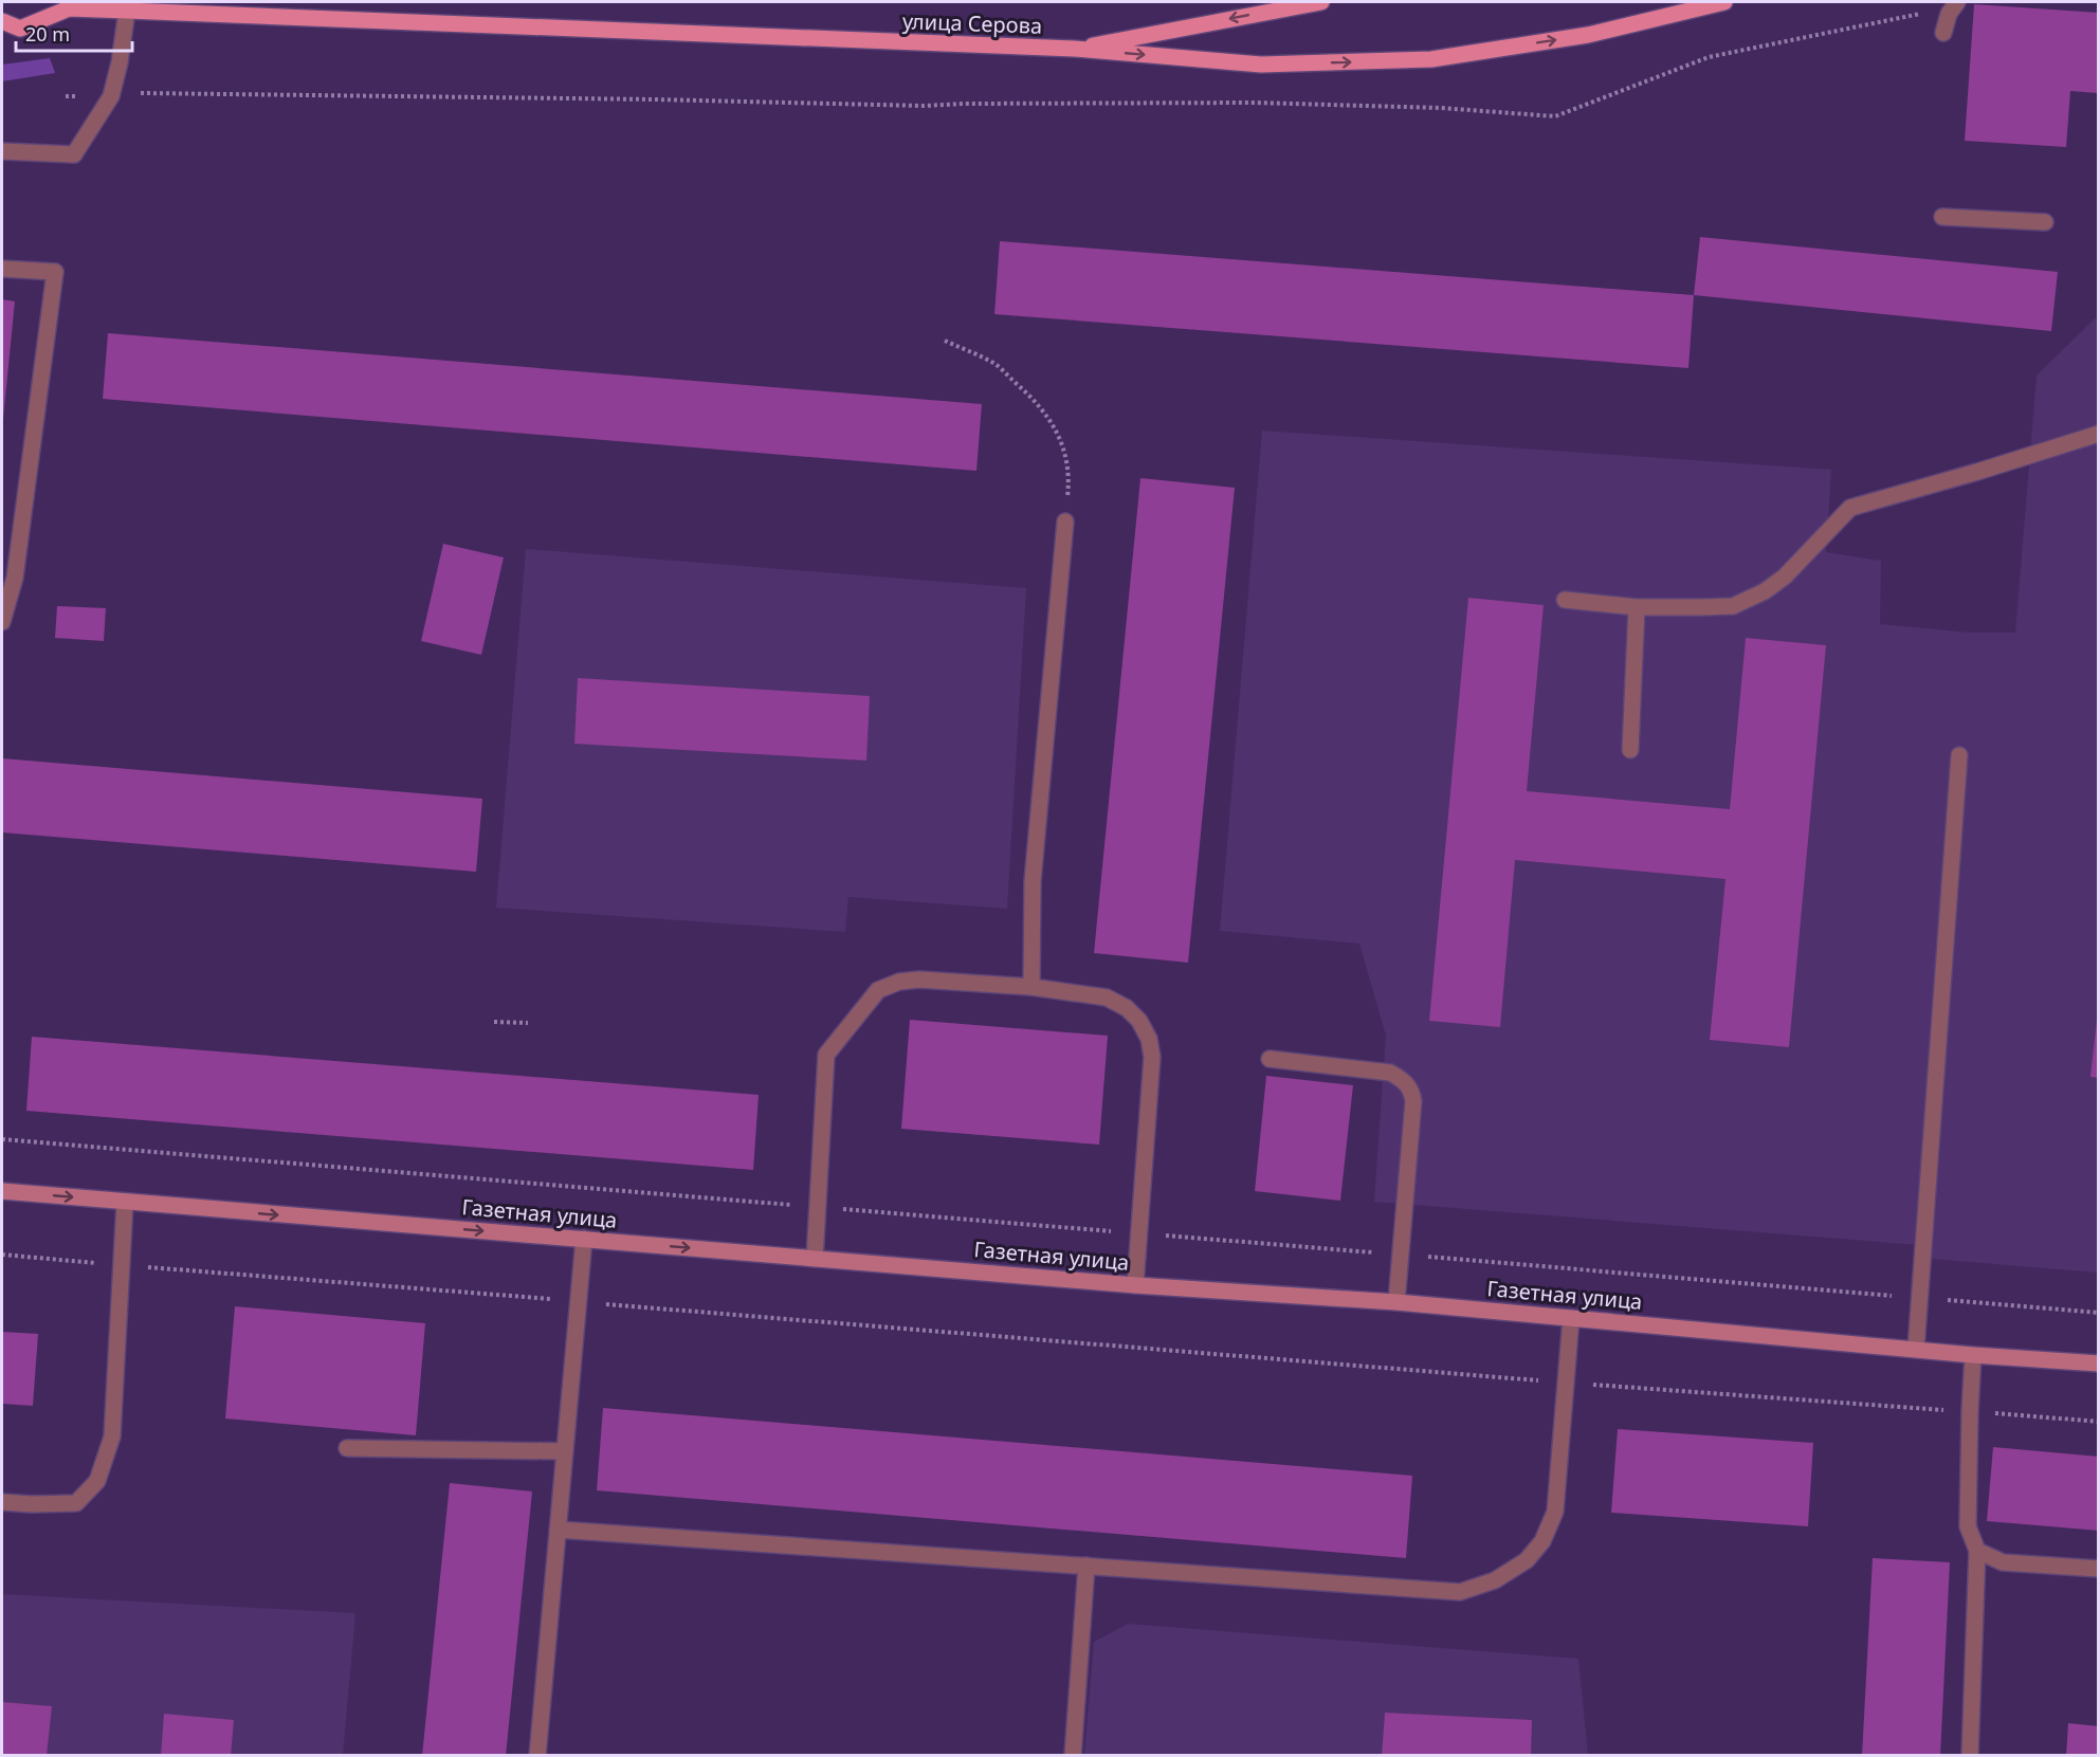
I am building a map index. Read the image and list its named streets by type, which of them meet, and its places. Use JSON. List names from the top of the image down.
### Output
{
  "streets": {
    "main road": ["улица Серова", "Газетная улица"]
  },
  "one_way": ["Газетная улица"],
  "scale_bar": "20 m"
}
